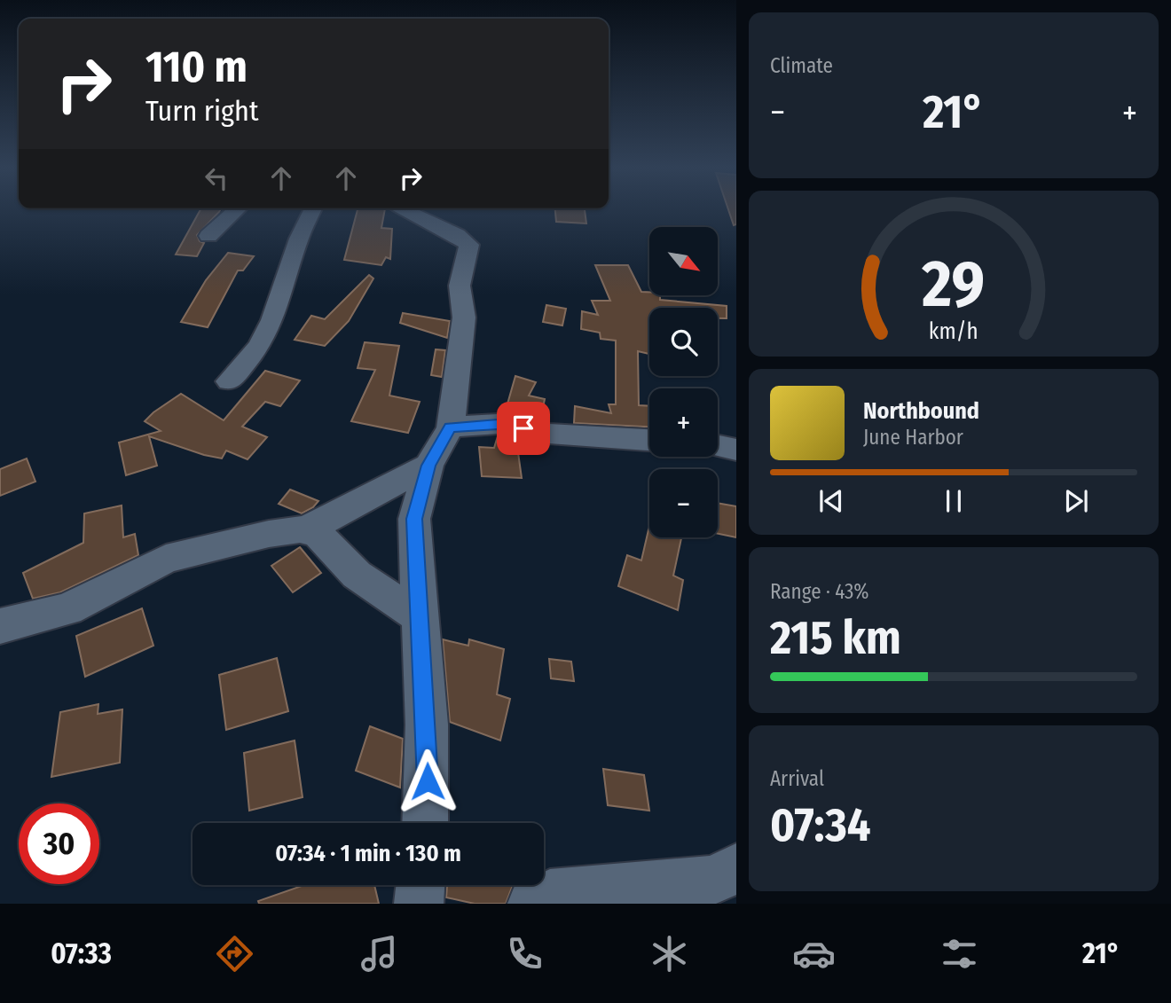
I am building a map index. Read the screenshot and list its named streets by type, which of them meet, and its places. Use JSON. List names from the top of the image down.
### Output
{
  "north": "bottom right",
  "page": {
    "tile": [
      "Climate",
      ["Range · 43%", "215 km"],
      ["Arrival", "07:34"]
    ],
    "turn": ["110 m", "Turn right"],
    "heat": ["−", "21°", "+"],
    "map_buttons": ["+", "−"],
    "song": ["Northbound", "June Harbor"],
    "limit": "30",
    "trip": "07:34 · 1 min · 130 m",
    "tabs": ["07:33", "21°"],
    "gauge": ["29", "km/h"]
  }
}
